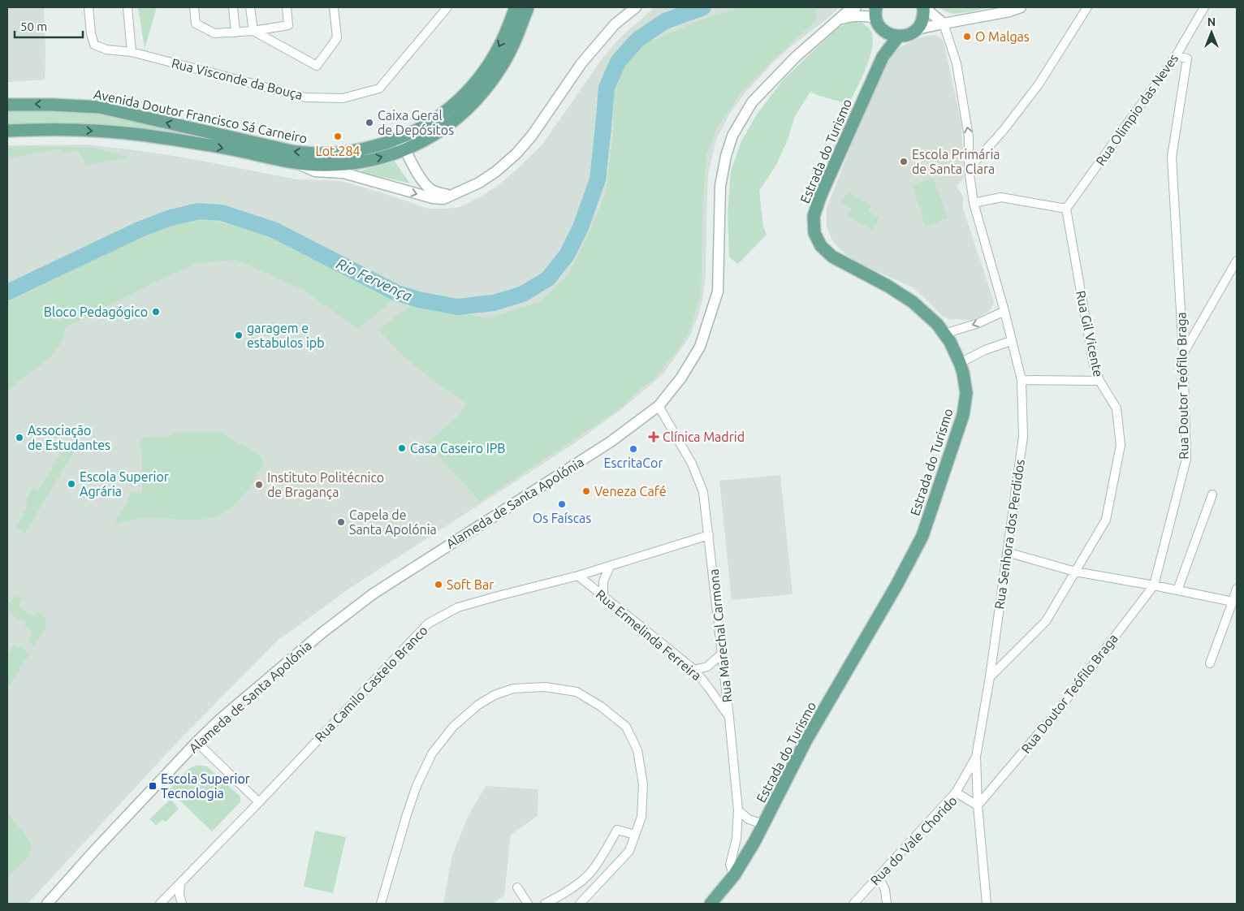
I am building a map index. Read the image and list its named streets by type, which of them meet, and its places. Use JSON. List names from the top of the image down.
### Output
{
  "streets": {
    "main road": ["Avenida Doutor Francisco Sá Carneiro", "Estrada do Turismo"],
    "street": [
      "Rua Visconde da Bouça",
      "Rua Olimpio das Neves",
      "Rua Gil Vicente",
      "Rua Doutor Teófilo Braga",
      "Alameda de Santa Apolónia",
      "Rua Senhora dos Perdidos",
      "Rua Ermelinda Ferreira",
      "Rua Marechal Carmona",
      "Rua Camilo Castelo Branco",
      "Rua do Vale Chorido"
    ]
  },
  "crossings": [
    ["Rua Olimpio das Neves", "Rua Gil Vicente"],
    ["Rua Olimpio das Neves", "Rua Doutor Teófilo Braga"],
    ["Estrada do Turismo", "Rua Marechal Carmona"],
    ["Rua Gil Vicente", "Rua Senhora dos Perdidos"],
    ["Rua Doutor Teófilo Braga", "Rua Senhora dos Perdidos"],
    ["Rua Doutor Teófilo Braga", "Rua do Vale Chorido"],
    ["Alameda de Santa Apolónia", "Rua Marechal Carmona"],
    ["Rua Senhora dos Perdidos", "Rua do Vale Chorido"],
    ["Rua Ermelinda Ferreira", "Rua Marechal Carmona"],
    ["Rua Ermelinda Ferreira", "Rua Camilo Castelo Branco"],
    ["Rua Marechal Carmona", "Rua Camilo Castelo Branco"]
  ],
  "water": ["Rio Fervença"],
  "places": {
    "other": [
      "O Malgas",
      "Caixa Geral de Depósitos",
      "Lot.284",
      "Escola Primária de Santa Clara",
      "Bloco Pedagógico",
      "garagem e estabulos ipb",
      "Associação de Estudantes",
      "Casa Caseiro IPB",
      "EscritaCor",
      "Escola Superior Agrária",
      "Instituto Politécnico de Bragança",
      "Veneza Café",
      "Os Faíscas",
      "Capela de Santa Apolónia",
      "Soft Bar"
    ],
    "health": ["Clínica Madrid"],
    "transit": ["Escola Superior Tecnologia"]
  },
  "scale_bar": "50 m",
  "north": "top"
}
